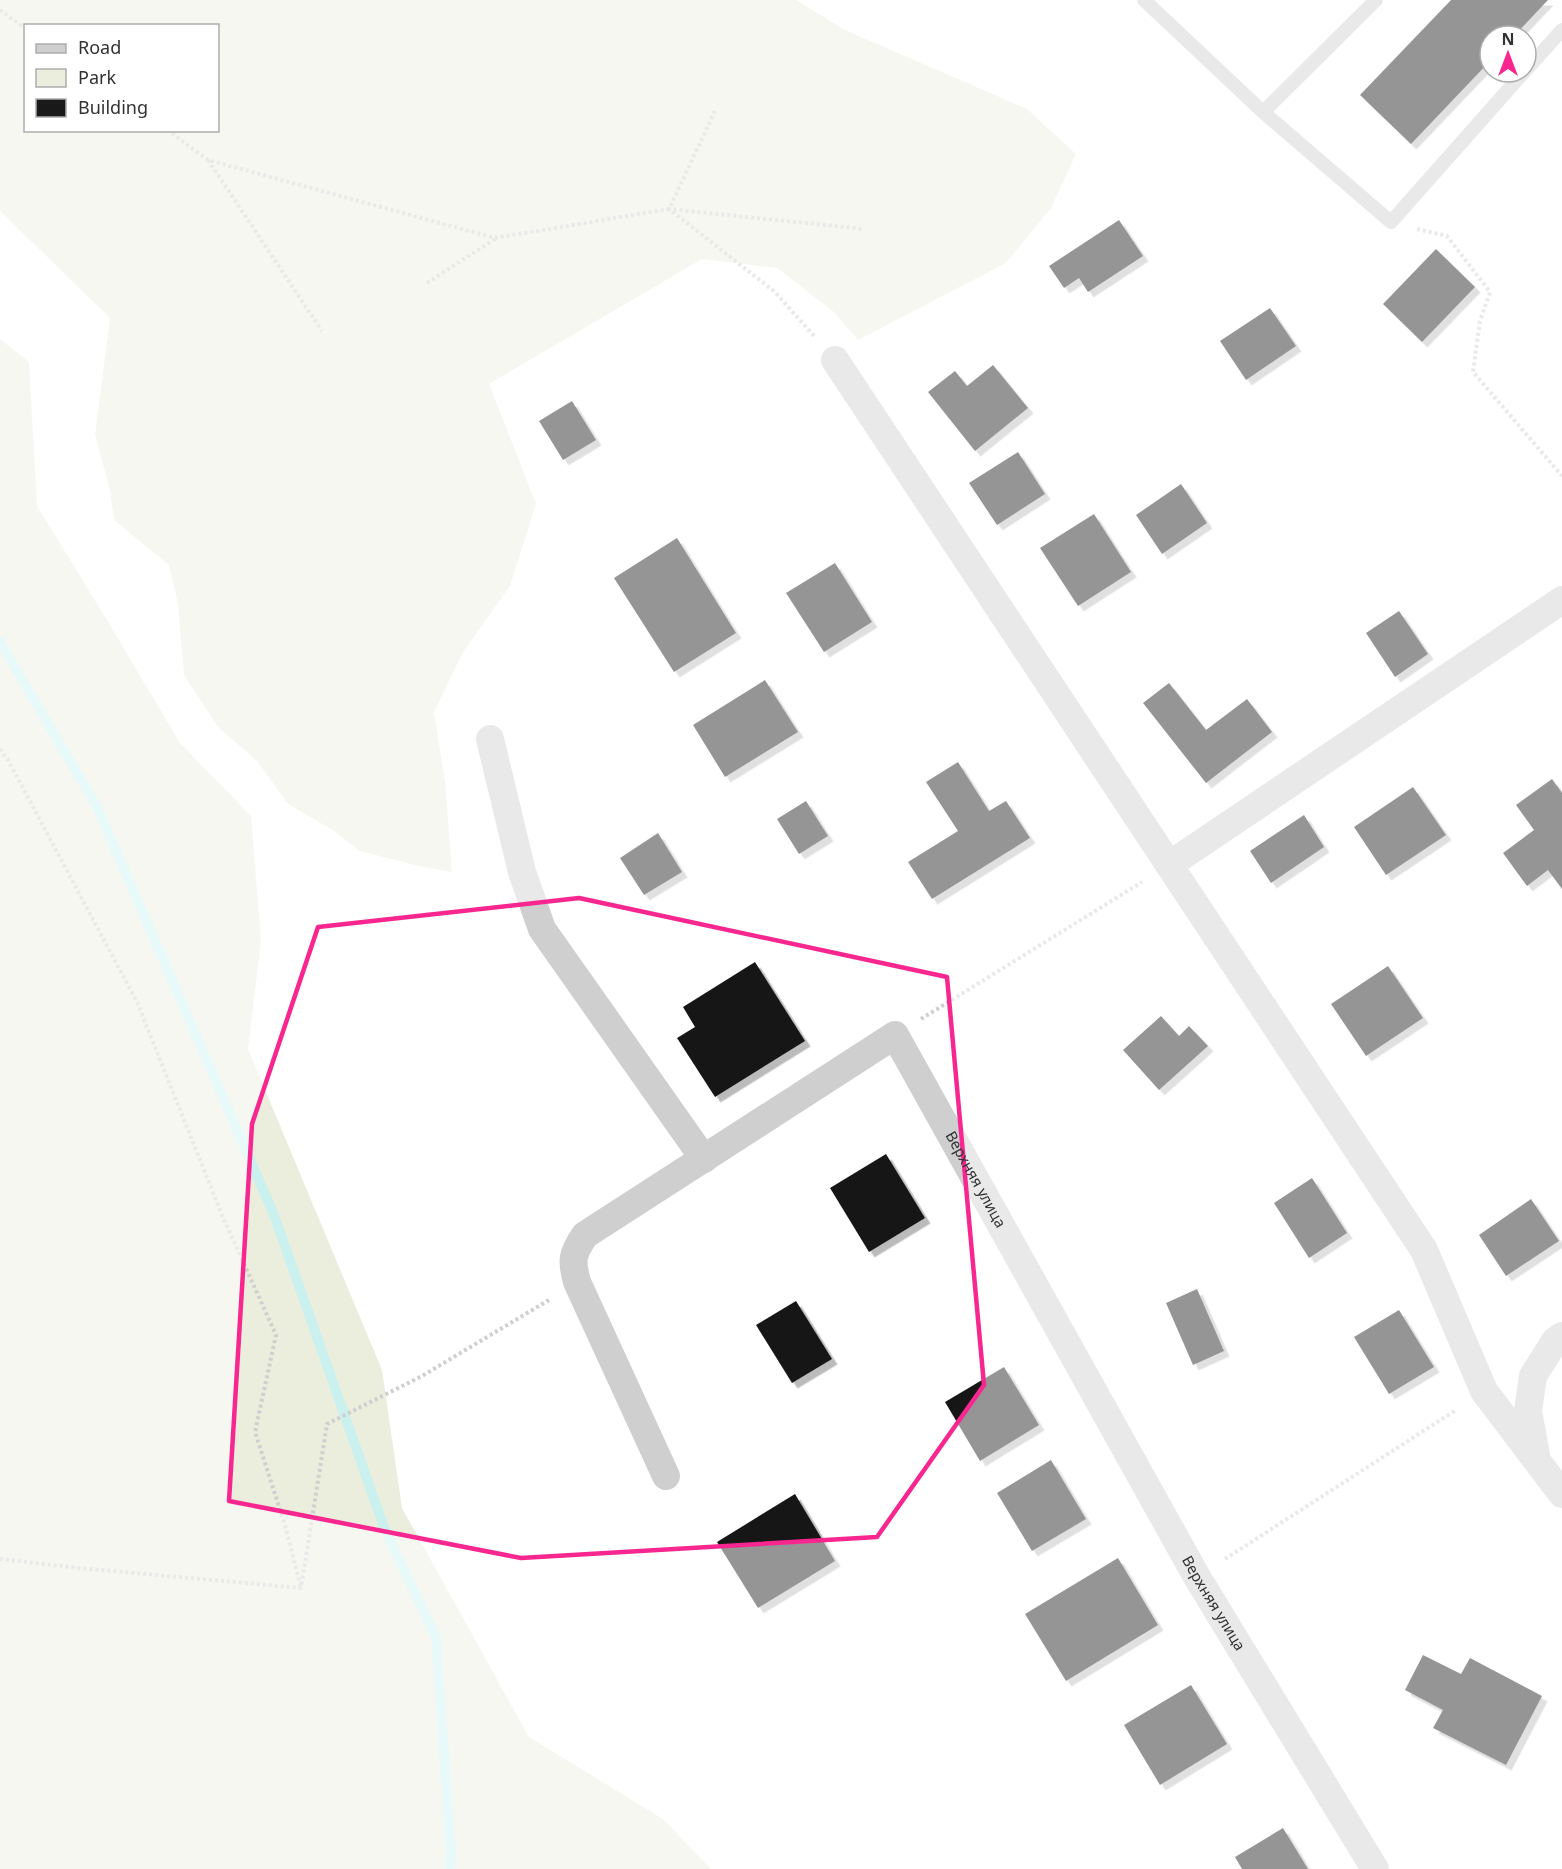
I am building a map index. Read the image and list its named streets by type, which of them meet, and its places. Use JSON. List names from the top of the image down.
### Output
{
  "streets": {
    "street": ["Верхняя улица"]
  },
  "legend": ["Road", "Park", "Building"],
  "north": "top"
}
